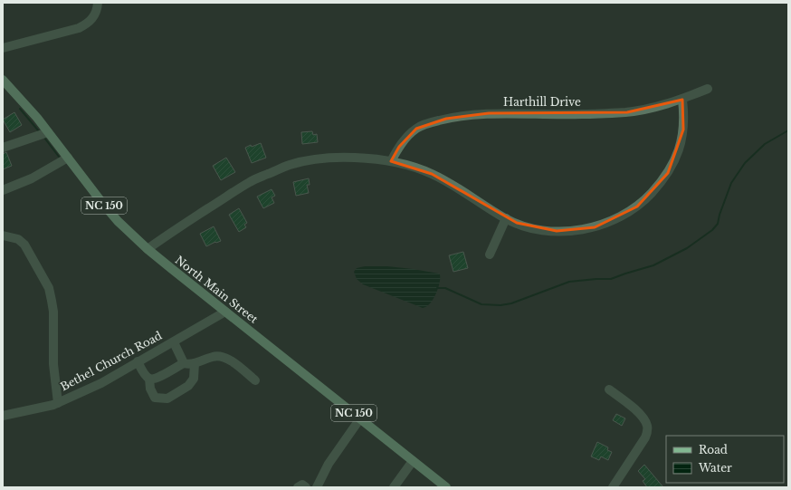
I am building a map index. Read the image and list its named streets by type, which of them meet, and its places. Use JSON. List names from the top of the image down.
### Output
{
  "streets": {
    "main road": ["NC 150", "North Main Street"],
    "street": ["Harthill Drive", "Bethel Church Road"]
  },
  "crossings": [
    ["North Main Street", "Bethel Church Road"]
  ],
  "legend": ["Road", "Water"]
}
